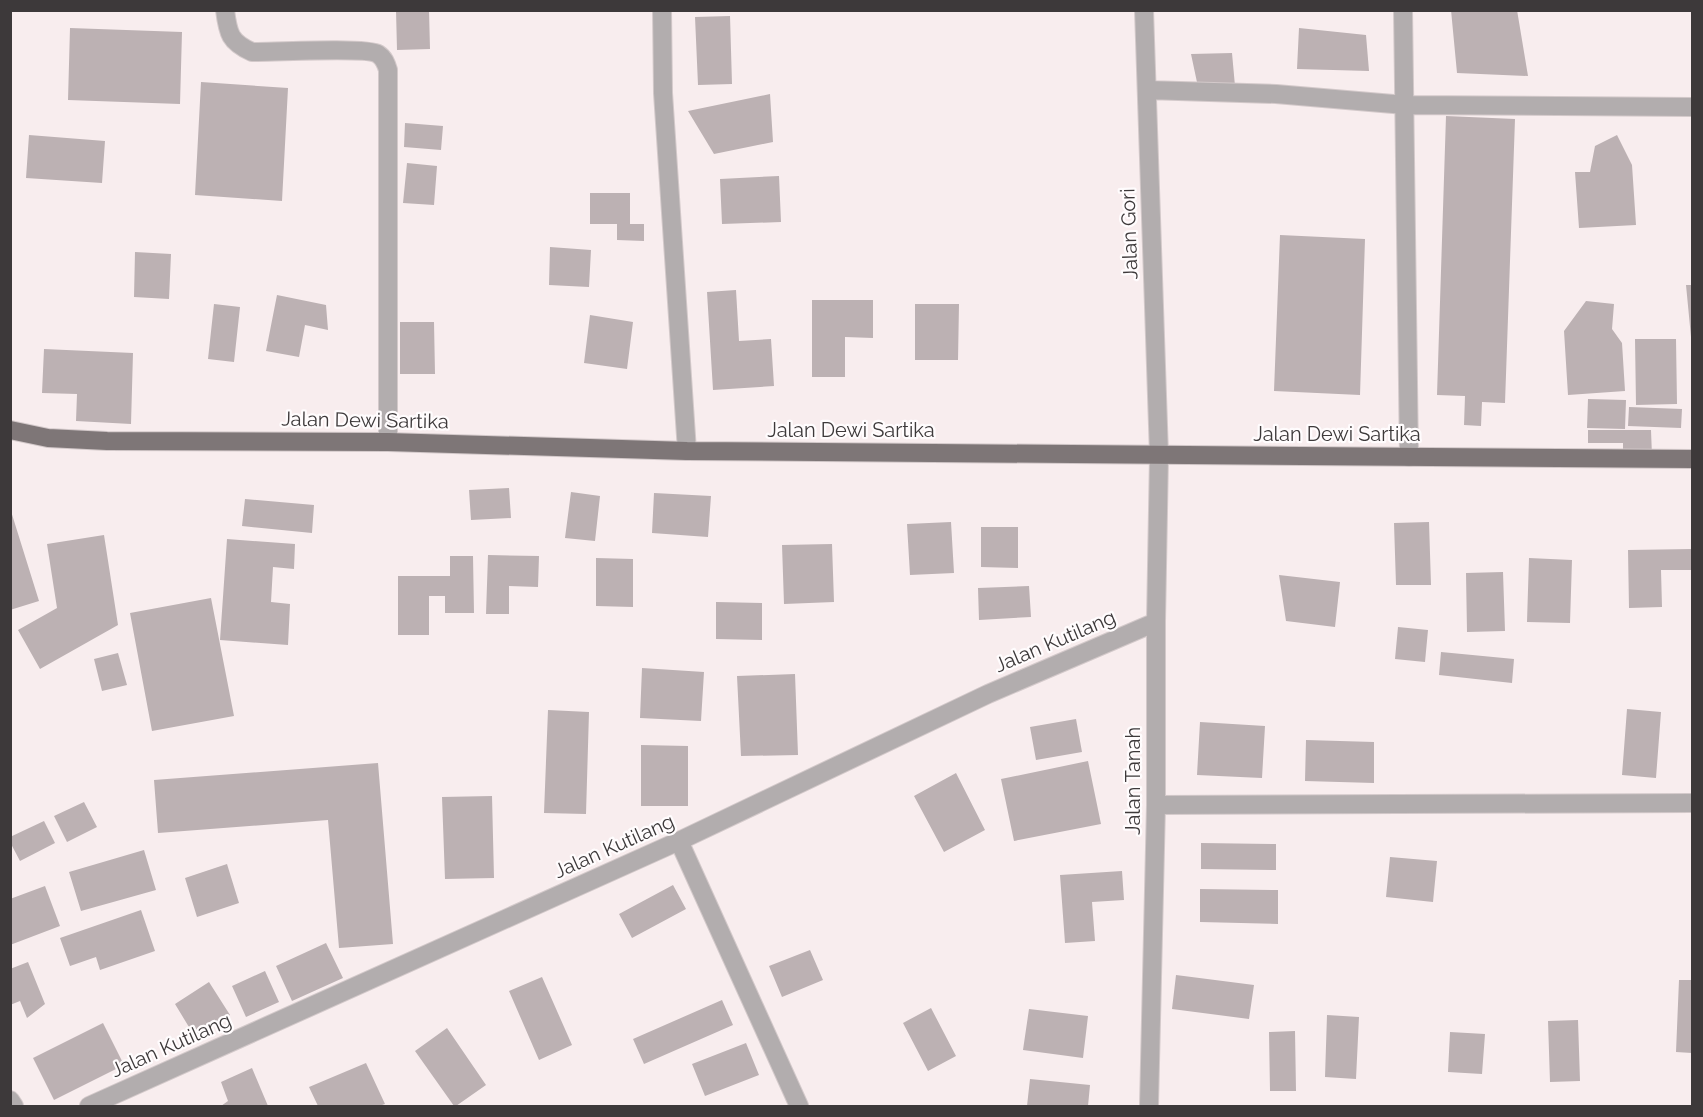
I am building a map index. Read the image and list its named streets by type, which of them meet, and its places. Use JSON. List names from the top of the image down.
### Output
{
  "streets": {
    "main road": ["Jalan Dewi Sartika"],
    "street": ["Jalan Gori", "Jalan Kutilang", "Jalan Tanah"]
  },
  "crossings": [
    ["Jalan Gori", "Jalan Dewi Sartika"],
    ["Jalan Gori", "Jalan Tanah"],
    ["Jalan Dewi Sartika", "Jalan Tanah"],
    ["Jalan Kutilang", "Jalan Tanah"]
  ]
}
